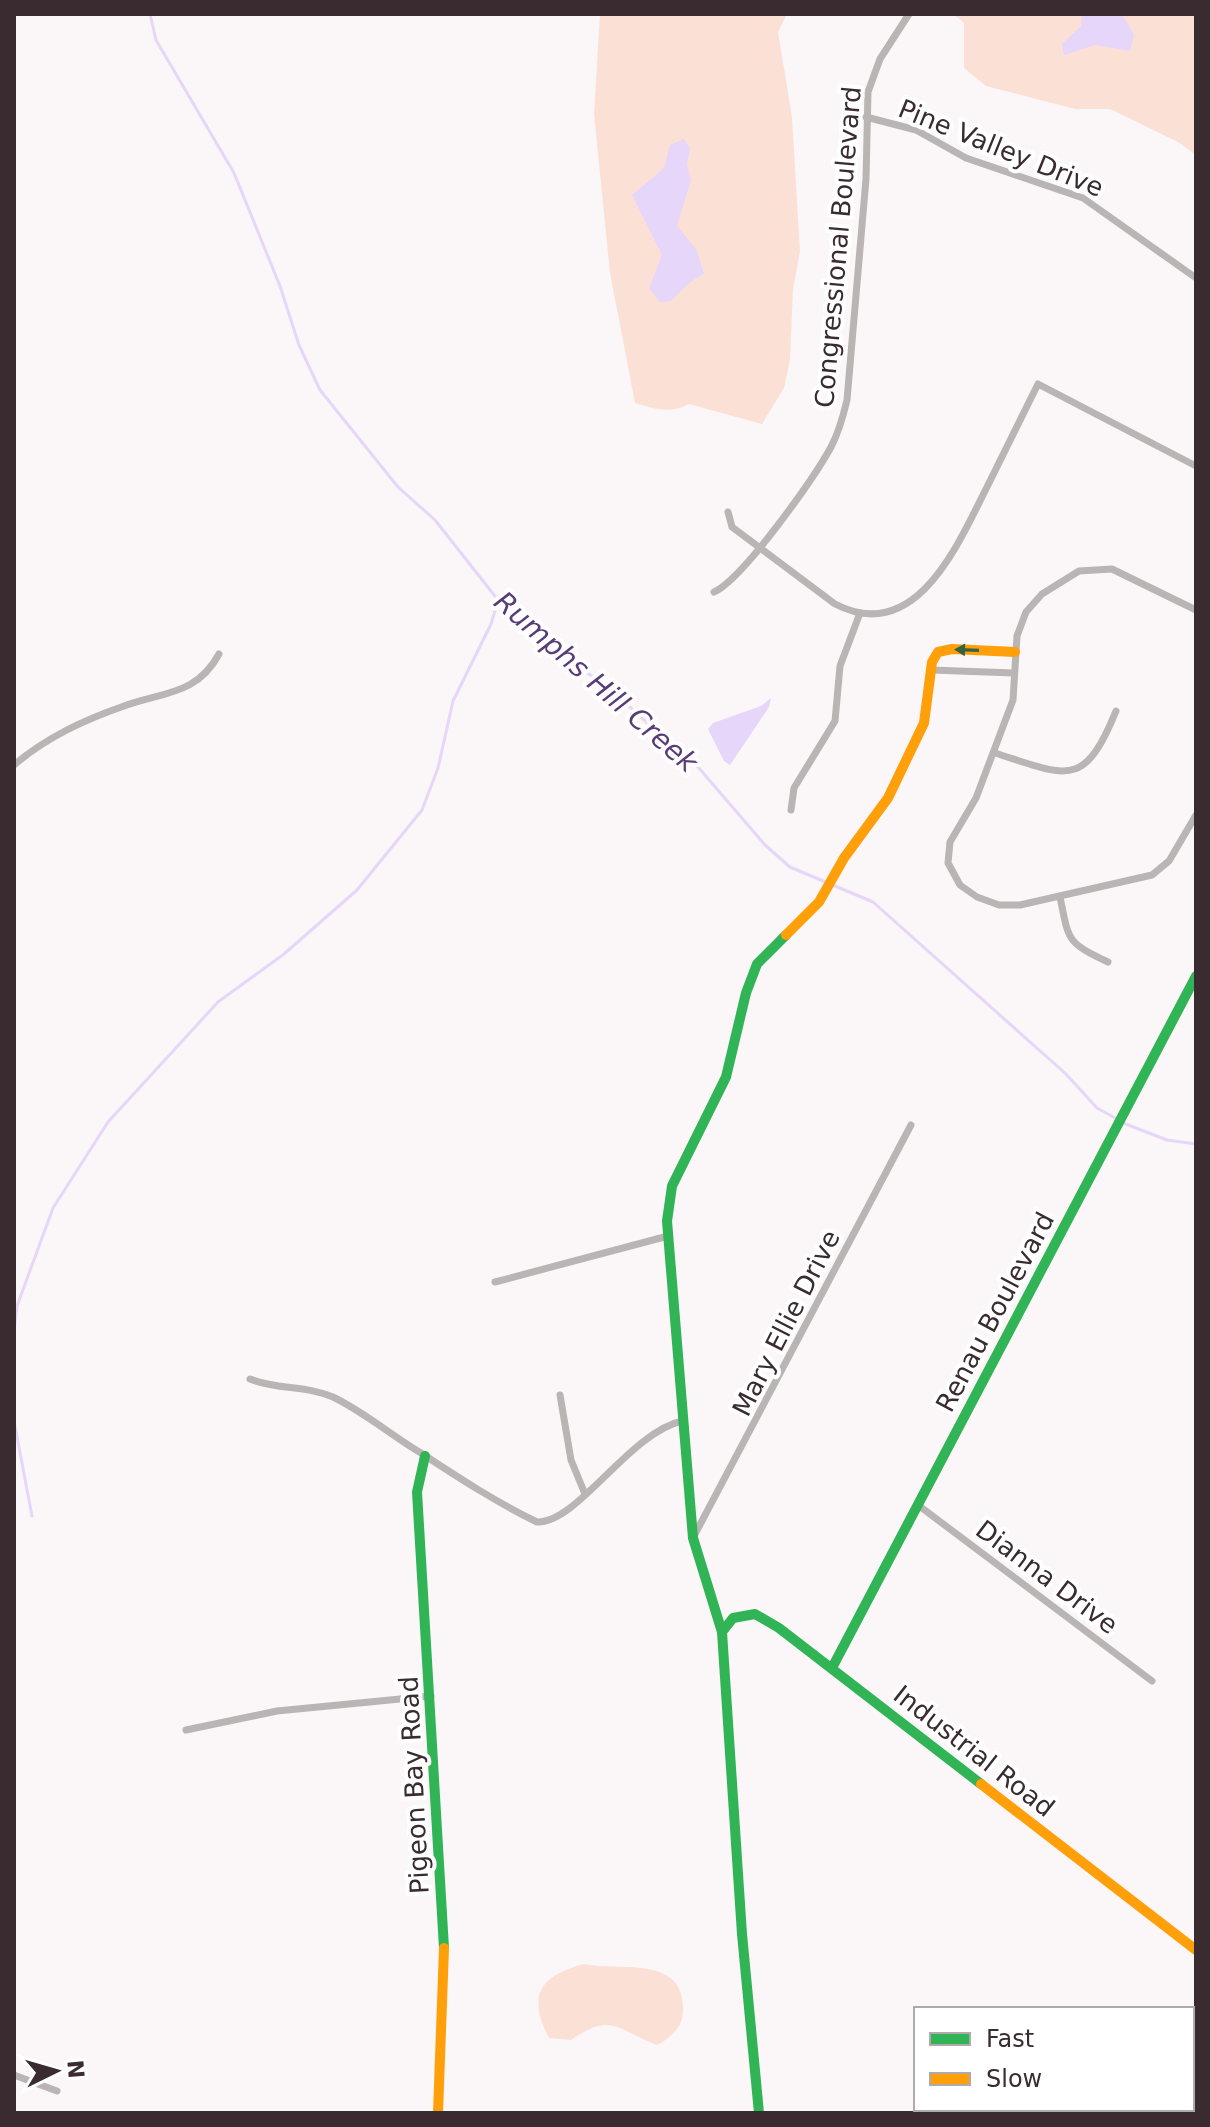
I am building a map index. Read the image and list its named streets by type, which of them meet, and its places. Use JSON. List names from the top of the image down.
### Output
{
  "streets": {
    "street": [
      "Pine Valley Drive",
      "Congressional Boulevard",
      "Renau Boulevard",
      "Mary Ellie Drive",
      "Dianna Drive",
      "Industrial Road",
      "Pigeon Bay Road"
    ]
  },
  "crossings": [
    ["Pine Valley Drive", "Congressional Boulevard"],
    ["Renau Boulevard", "Dianna Drive"],
    ["Renau Boulevard", "Industrial Road"]
  ],
  "water": ["Rumphs Hill Creek"],
  "legend": ["Fast", "Slow"],
  "north": "right"
}
